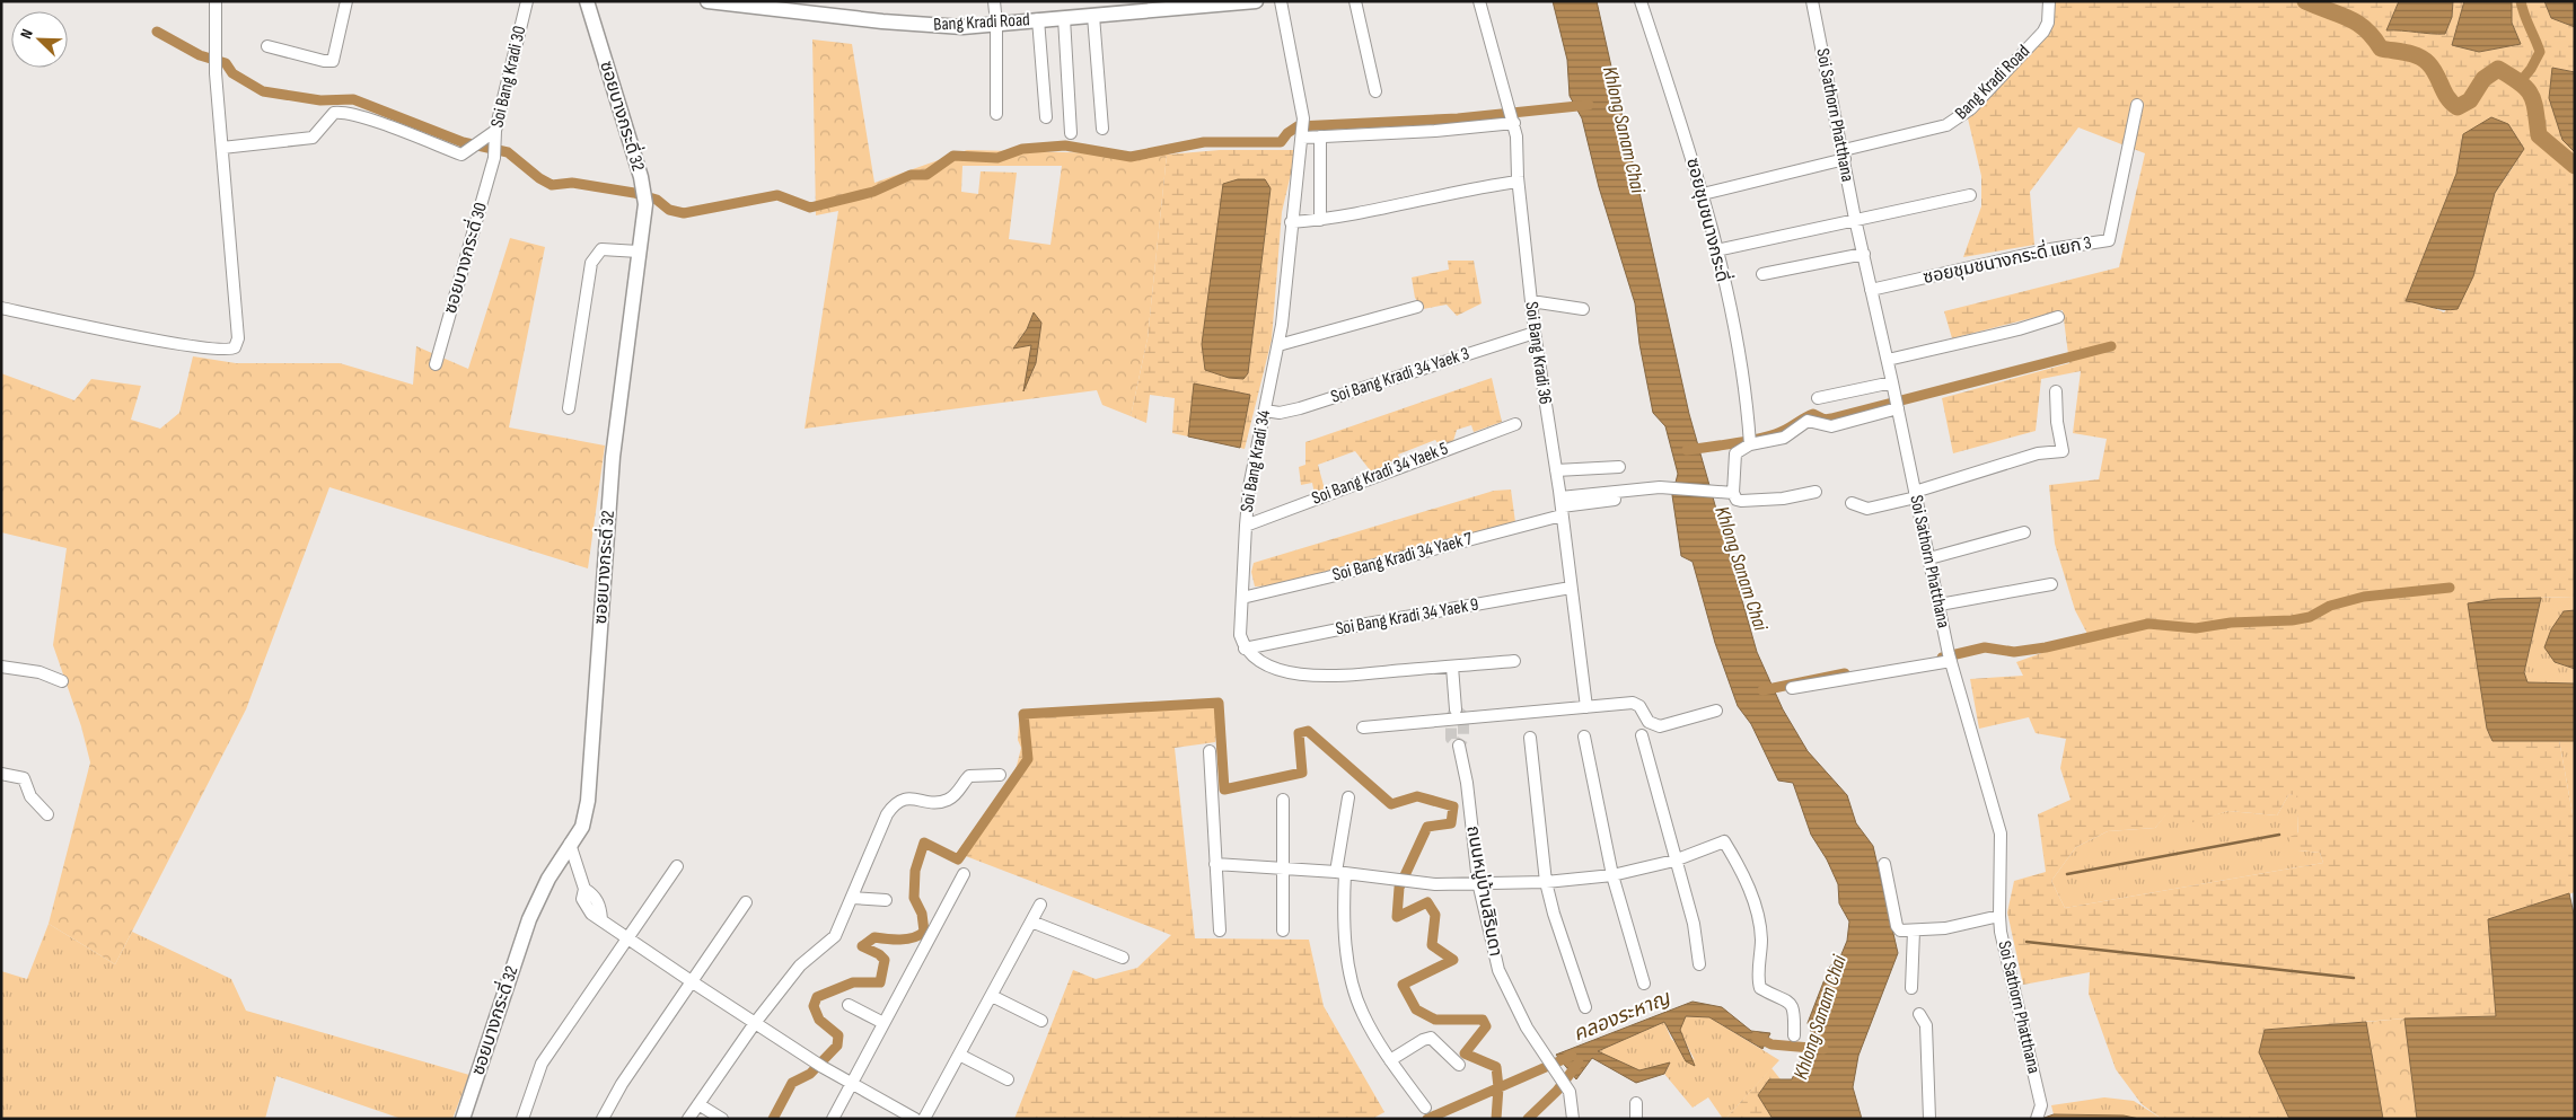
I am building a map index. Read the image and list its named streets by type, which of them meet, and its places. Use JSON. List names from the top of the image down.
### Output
{
  "streets": {
    "street": [
      "Bang Kradi Road",
      "Soi Bang Kradi 30",
      "Soi Sathorn Phatthana",
      "ซอยบางกระดี่ 32",
      "ซอยชุมชนางกระดี่",
      "ซอยบางกระดี่ 30",
      "ซอยชุมชนางกระดี่ แยก 3",
      "Soi Bang Kradi 36",
      "Soi Bang Kradi 34 Yaek 3",
      "Soi Bang Kradi 34",
      "Soi Bang Kradi 34 Yaek 5",
      "Soi Bang Kradi 34 Yaek 7",
      "Soi Bang Kradi 34 Yaek 9",
      "ถนนหมู่บ้านสิรินดา"
    ]
  },
  "crossings": [
    ["Bang Kradi Road", "Soi Sathorn Phatthana"],
    ["Bang Kradi Road", "ซอยชุมชนางกระดี่"],
    ["Soi Bang Kradi 30", "ซอยบางกระดี่ 30"],
    ["Soi Sathorn Phatthana", "ซอยชุมชนางกระดี่ แยก 3"],
    ["Soi Bang Kradi 36", "Soi Bang Kradi 34 Yaek 3"],
    ["Soi Bang Kradi 36", "Soi Bang Kradi 34 Yaek 7"],
    ["Soi Bang Kradi 36", "Soi Bang Kradi 34 Yaek 9"],
    ["Soi Bang Kradi 34 Yaek 3", "Soi Bang Kradi 34"],
    ["Soi Bang Kradi 34", "Soi Bang Kradi 34 Yaek 5"],
    ["Soi Bang Kradi 34", "Soi Bang Kradi 34 Yaek 7"],
    ["Soi Bang Kradi 34", "Soi Bang Kradi 34 Yaek 9"]
  ],
  "water": ["Khlong Sanam Chai", "คลองระหาญ"],
  "north": "top left"
}
